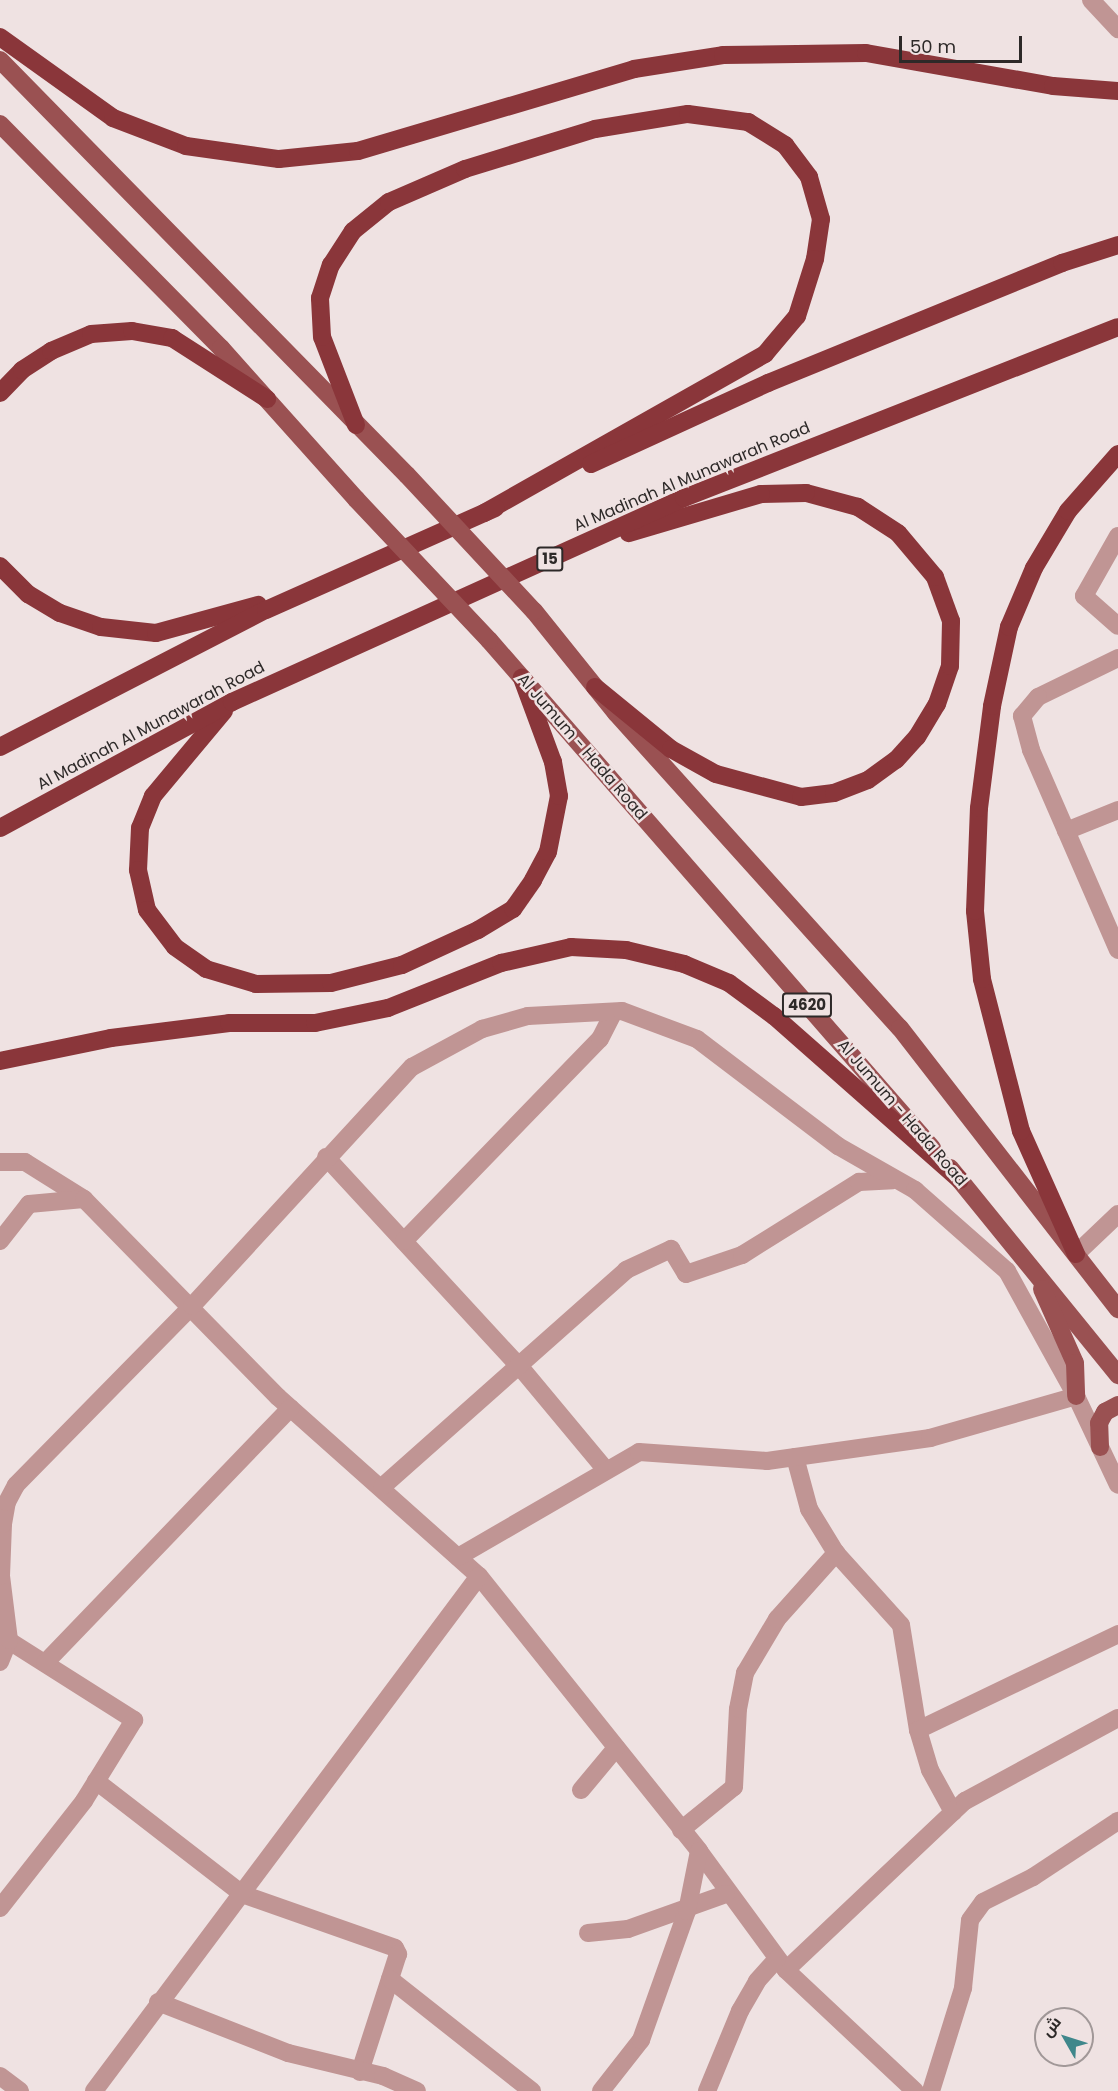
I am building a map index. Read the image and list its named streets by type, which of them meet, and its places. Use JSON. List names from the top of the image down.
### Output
{
  "streets": {
    "highway": ["Al Madinah Al Munawarah Road", "15"],
    "main road": ["Al Jumum - Hada Road", "4620"]
  },
  "scale_bar": "50 m",
  "north": "top left"
}
